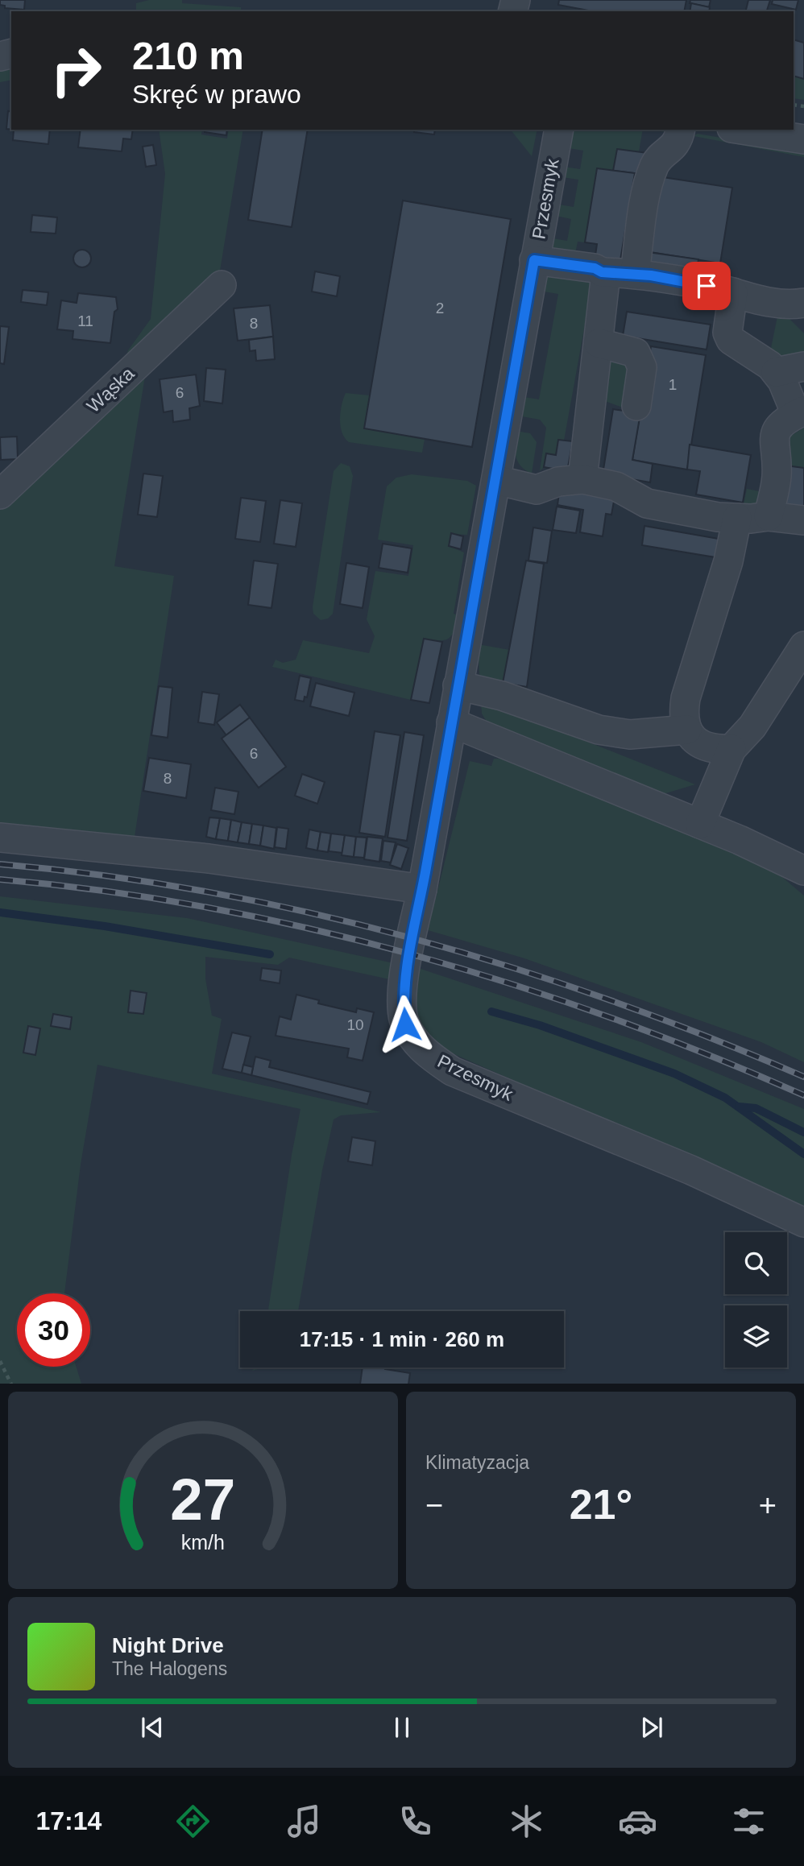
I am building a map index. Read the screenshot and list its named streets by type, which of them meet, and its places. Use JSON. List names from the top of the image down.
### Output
{
  "streets": {
    "street": ["Przesmyk", "Wąska"]
  },
  "house_numbers": [
    "2",
    "11",
    "8",
    "1",
    "6",
    "6",
    "8",
    "10"
  ],
  "page": {
    "turn": ["210 m", "Skręć w prawo"],
    "limit": "30",
    "trip": "17:15 · 1 min · 260 m",
    "tile": "Klimatyzacja",
    "heat": ["−", "21°", "+"],
    "song": ["Night Drive", "The Halogens"],
    "tabs": "17:14",
    "gauge": ["27", "km/h"]
  }
}
